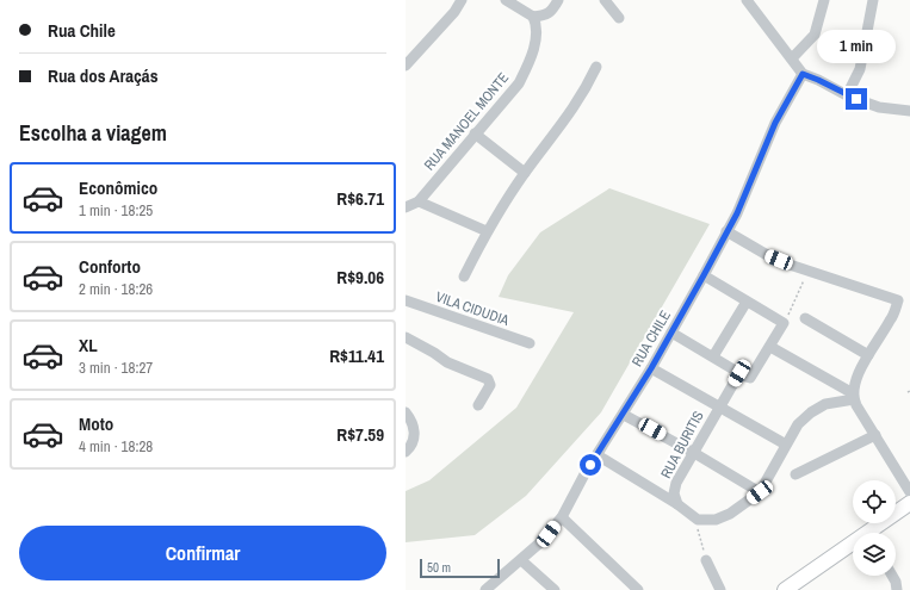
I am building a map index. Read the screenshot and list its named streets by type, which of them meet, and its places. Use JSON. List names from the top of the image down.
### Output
{
  "streets": {
    "street": [
      "RUA MANOEL MONTE",
      "VILA CIDUDIA",
      "RUA CHILE",
      "RUA BURITIS"
    ]
  },
  "scale_bar": "50 m",
  "page": {
    "banner": ["Rua Chile", "Rua dos Araçás"],
    "bubble": "1 min",
    "heading": "Escolha a viagem",
    "list": [
      {
        "name": "Econômico",
        "note": "1 min · 18:25",
        "value": "R$6.71"
      },
      {
        "name": "Conforto",
        "note": "2 min · 18:26",
        "value": "R$9.06"
      },
      {
        "name": "XL",
        "note": "3 min · 18:27",
        "value": "R$11.41"
      },
      {
        "name": "Moto",
        "note": "4 min · 18:28",
        "value": "R$7.59"
      }
    ],
    "buttons": "Confirmar",
    "scale": "50 m"
  }
}
